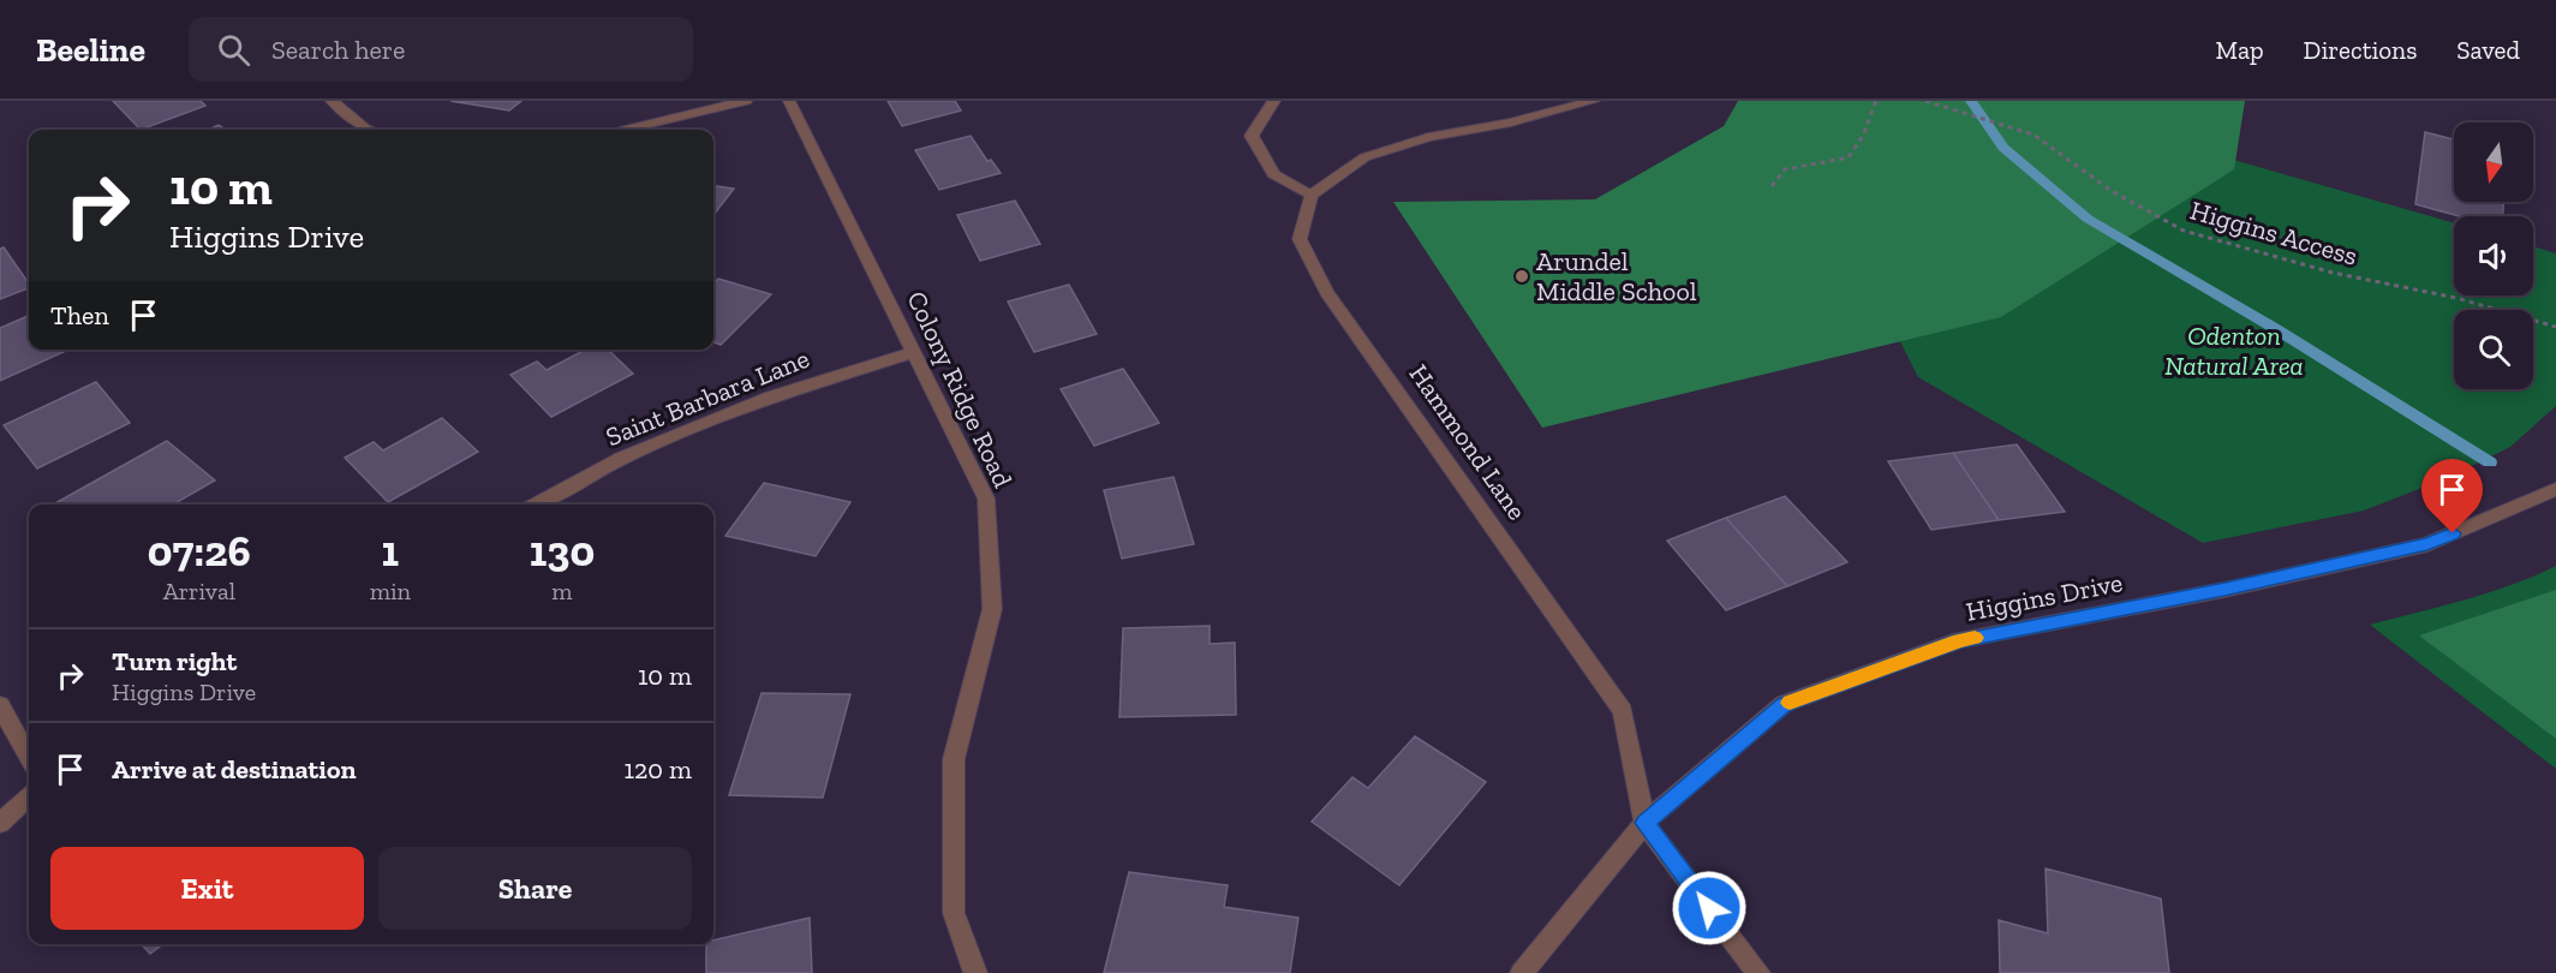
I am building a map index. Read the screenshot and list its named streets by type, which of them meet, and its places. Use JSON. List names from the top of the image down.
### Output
{
  "streets": {
    "street": [
      "Colony Ridge Road",
      "Saint Barbara Lane",
      "Hammond Lane",
      "Higgins Drive"
    ],
    "path": ["Higgins Access"]
  },
  "crossings": [
    ["Colony Ridge Road", "Saint Barbara Lane"],
    ["Hammond Lane", "Higgins Drive"]
  ],
  "parks": ["Odenton Natural Area"],
  "places": ["Arundel Middle School"],
  "north": "bottom",
  "page": {
    "header": "Beeline",
    "search": "Search here",
    "nav": ["Map", "Directions", "Saved"],
    "turn": ["10 m", "Higgins Drive"],
    "then": "Then",
    "eta": [
      "07:26",
      "Arrival",
      "1",
      "min",
      "130",
      "m"
    ],
    "list": [
      {
        "name": "Turn right",
        "note": "Higgins Drive",
        "value": "10 m"
      },
      {
        "name": "Arrive at destination",
        "value": "120 m"
      }
    ],
    "buttons": ["Exit", "Share"]
  }
}
